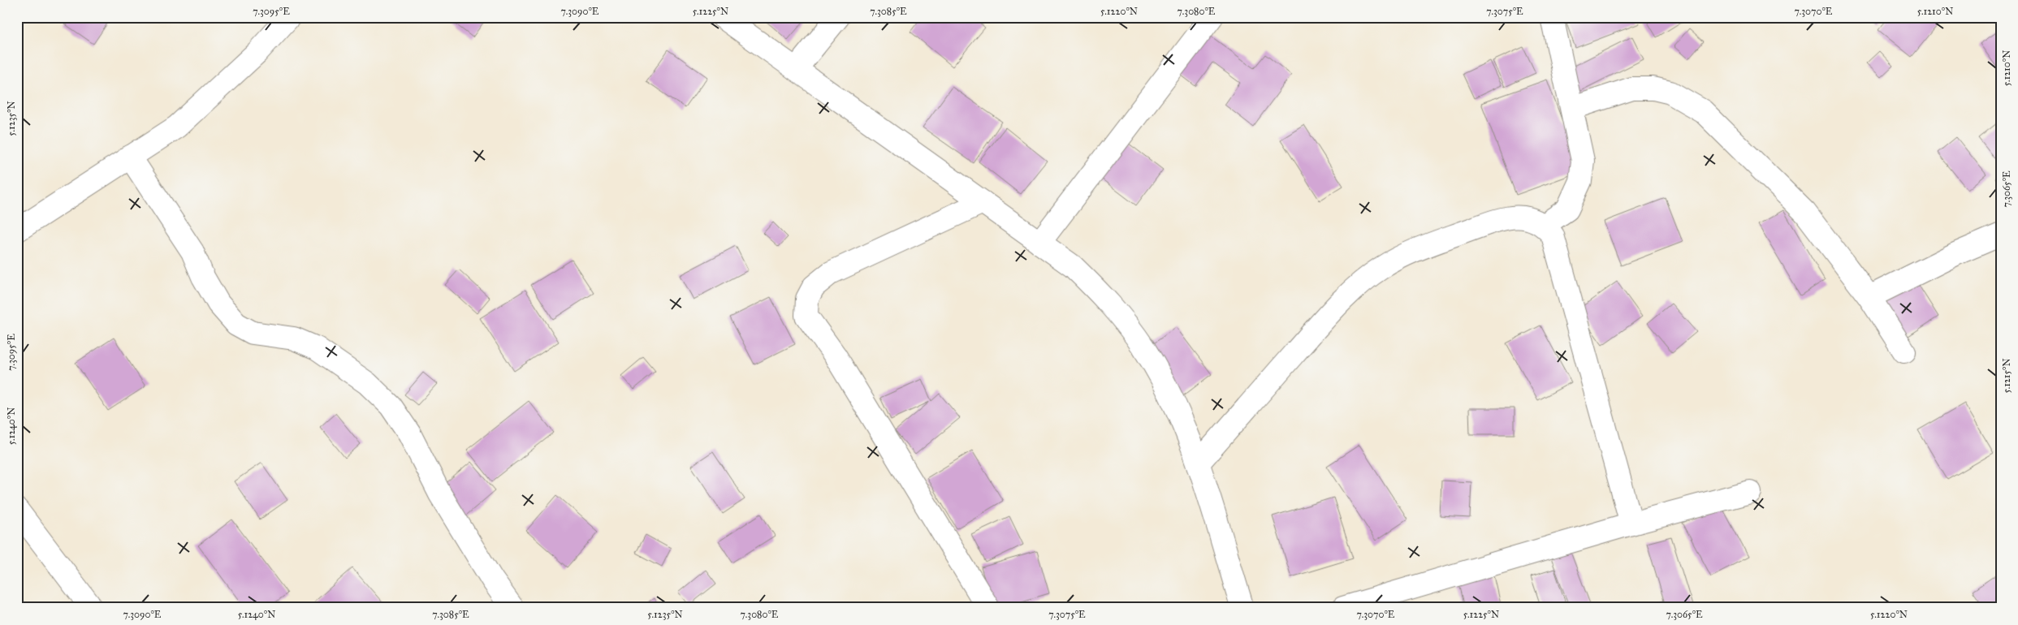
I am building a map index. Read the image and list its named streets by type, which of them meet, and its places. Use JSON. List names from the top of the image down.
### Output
{
  "coordinates": [
    "7.3095°E",
    "7.3090°E",
    "5.1225°N",
    "7.3085°E",
    "5.1220°N",
    "7.3080°E",
    "7.3075°E",
    "7.3070°E",
    "5.1210°N",
    "5.1235°N",
    "7.3065°E",
    "5.1215°N",
    "5.1240°N"
  ]
}
